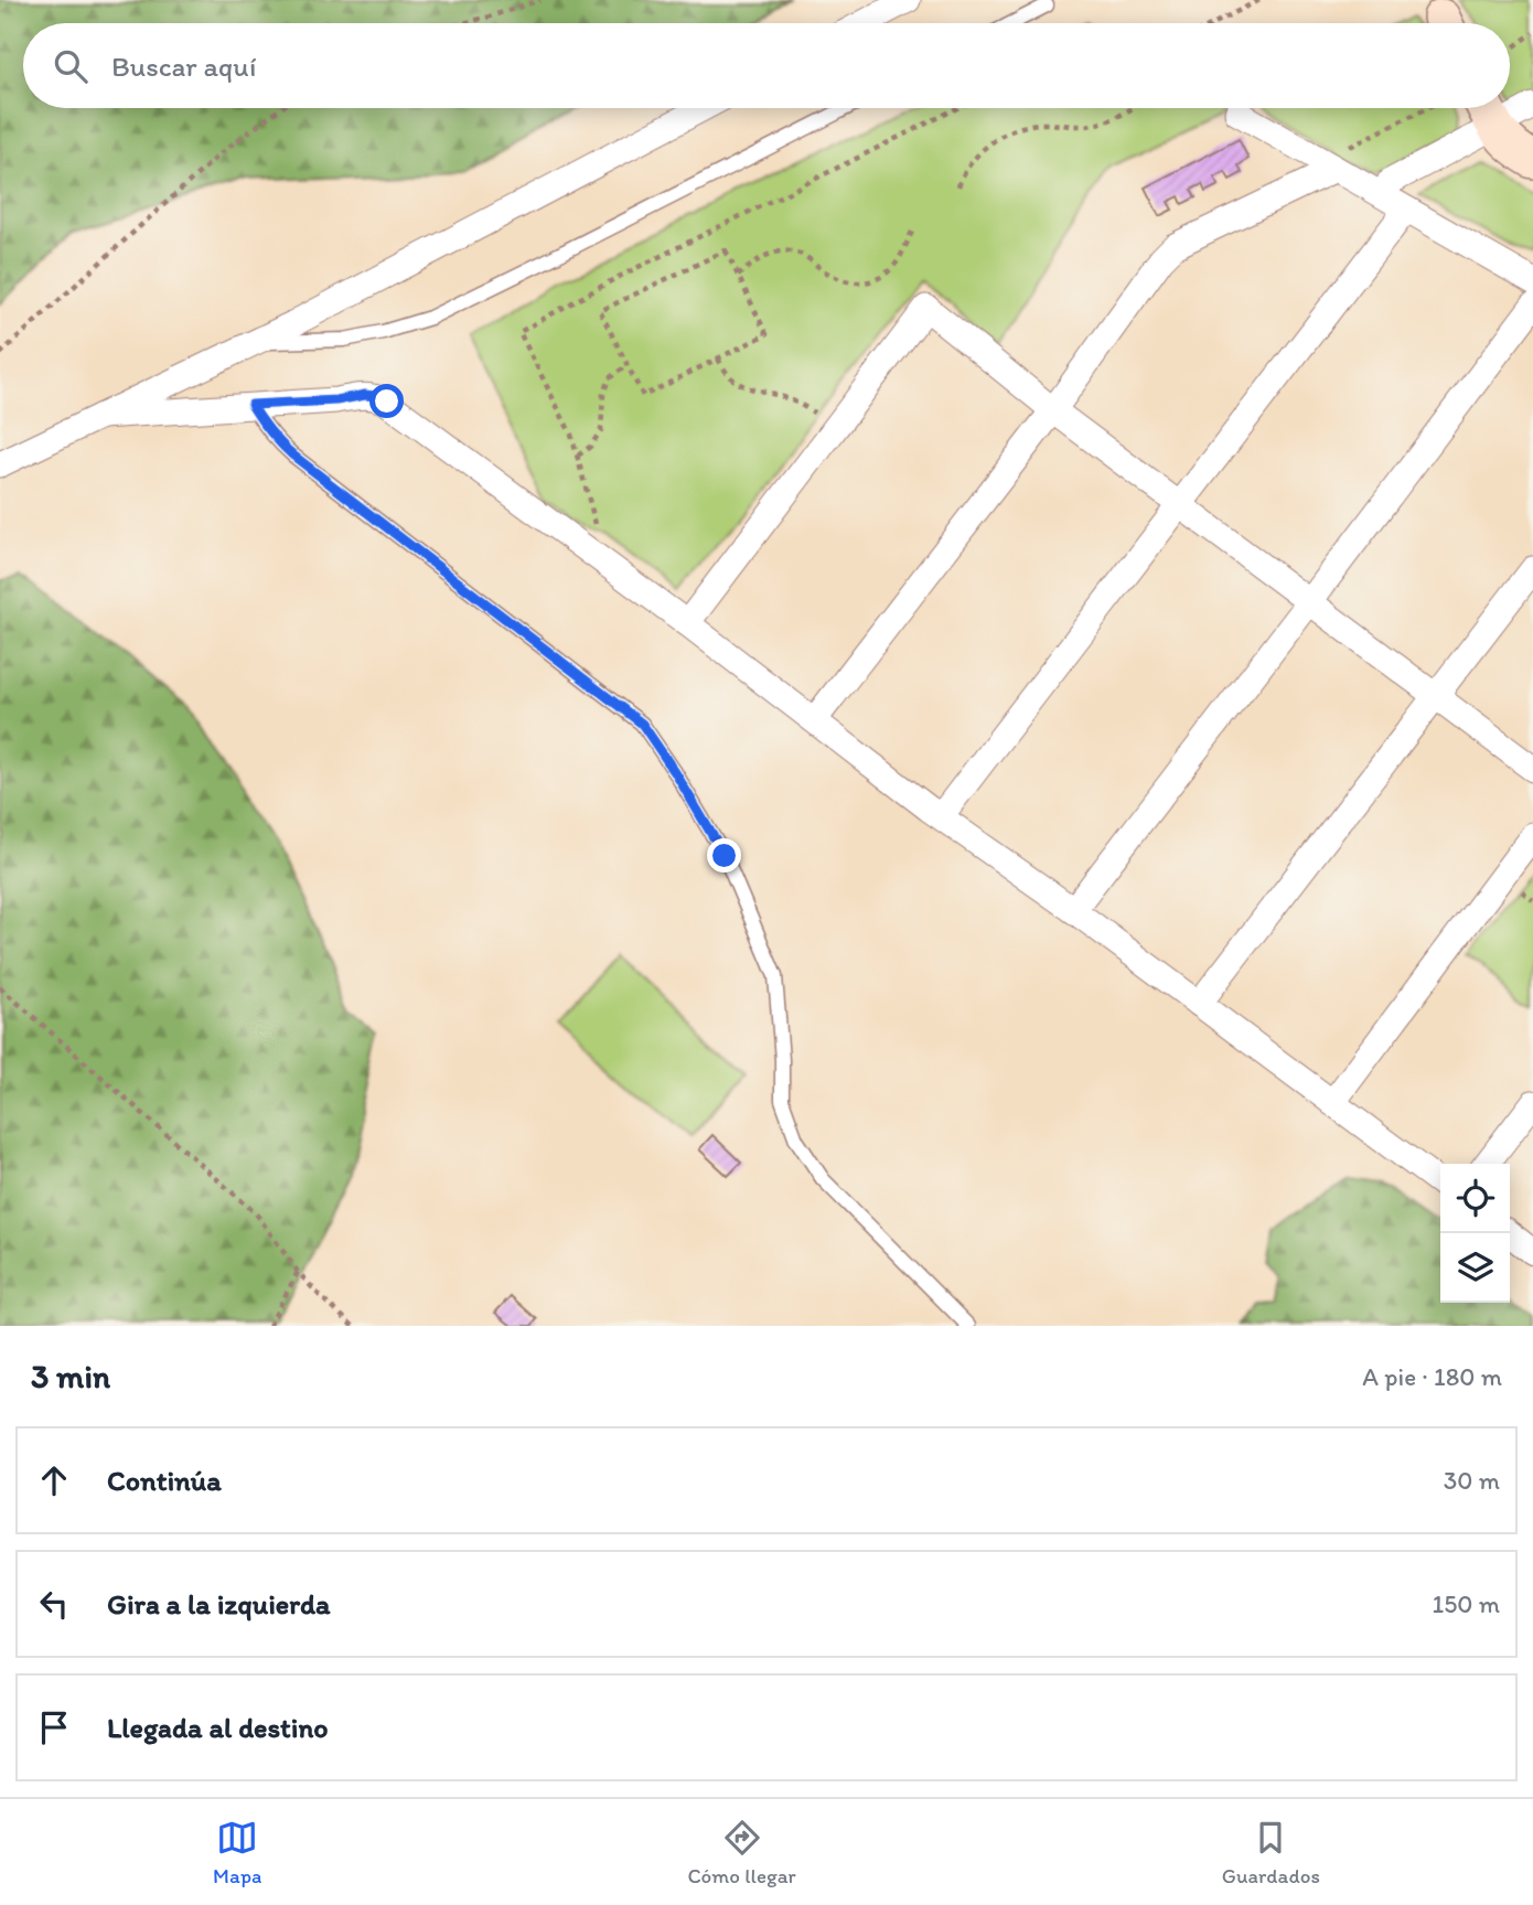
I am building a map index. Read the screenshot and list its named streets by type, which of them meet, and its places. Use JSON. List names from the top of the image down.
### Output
{
  "page": {
    "search": "Buscar aquí",
    "heading": ["3 min", "A pie · 180 m"],
    "list": [
      ["Continúa", "30 m"],
      ["Gira a la izquierda", "150 m"],
      "Llegada al destino"
    ],
    "nav": ["Mapa", "Cómo llegar", "Guardados"]
  }
}
